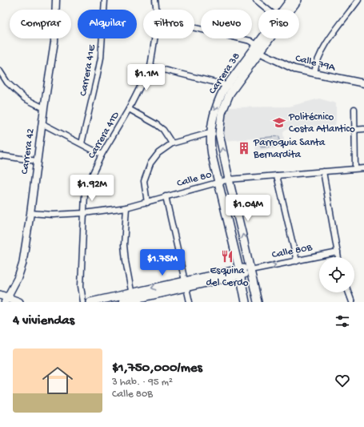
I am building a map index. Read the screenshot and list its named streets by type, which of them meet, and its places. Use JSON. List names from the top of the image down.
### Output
{
  "streets": {
    "main road": ["Carrera 38", "Calle 80B"],
    "street": [
      "Calle 79A",
      "Carrera 41E",
      "Carrera 41D",
      "Carrera 42",
      "Calle 80"
    ]
  },
  "crossings": [
    ["Calle 79A", "Carrera 38"],
    ["Carrera 38", "Calle 80"],
    ["Carrera 38", "Calle 80B"],
    ["Carrera 41D", "Calle 80"],
    ["Carrera 42", "Calle 80"]
  ],
  "places": {
    "school or university": ["Politécnico Costa Atlantico"],
    "building": ["Parroquia Santa Bernardita"],
    "restaurant": ["Esquina del Cerdo"]
  },
  "page": {
    "chip": [
      "Comprar",
      "Alquilar",
      "Filtros",
      "Nuevo",
      "Piso"
    ],
    "price": [
      "$1.1M",
      "$1.92M",
      "$1.04M",
      "$1.75M"
    ],
    "heading": "4 viviendas",
    "list": [
      {
        "name": "$1,750,000/mes",
        "note": "3 hab. · 95 m² · Calle 80B"
      }
    ]
  }
}
